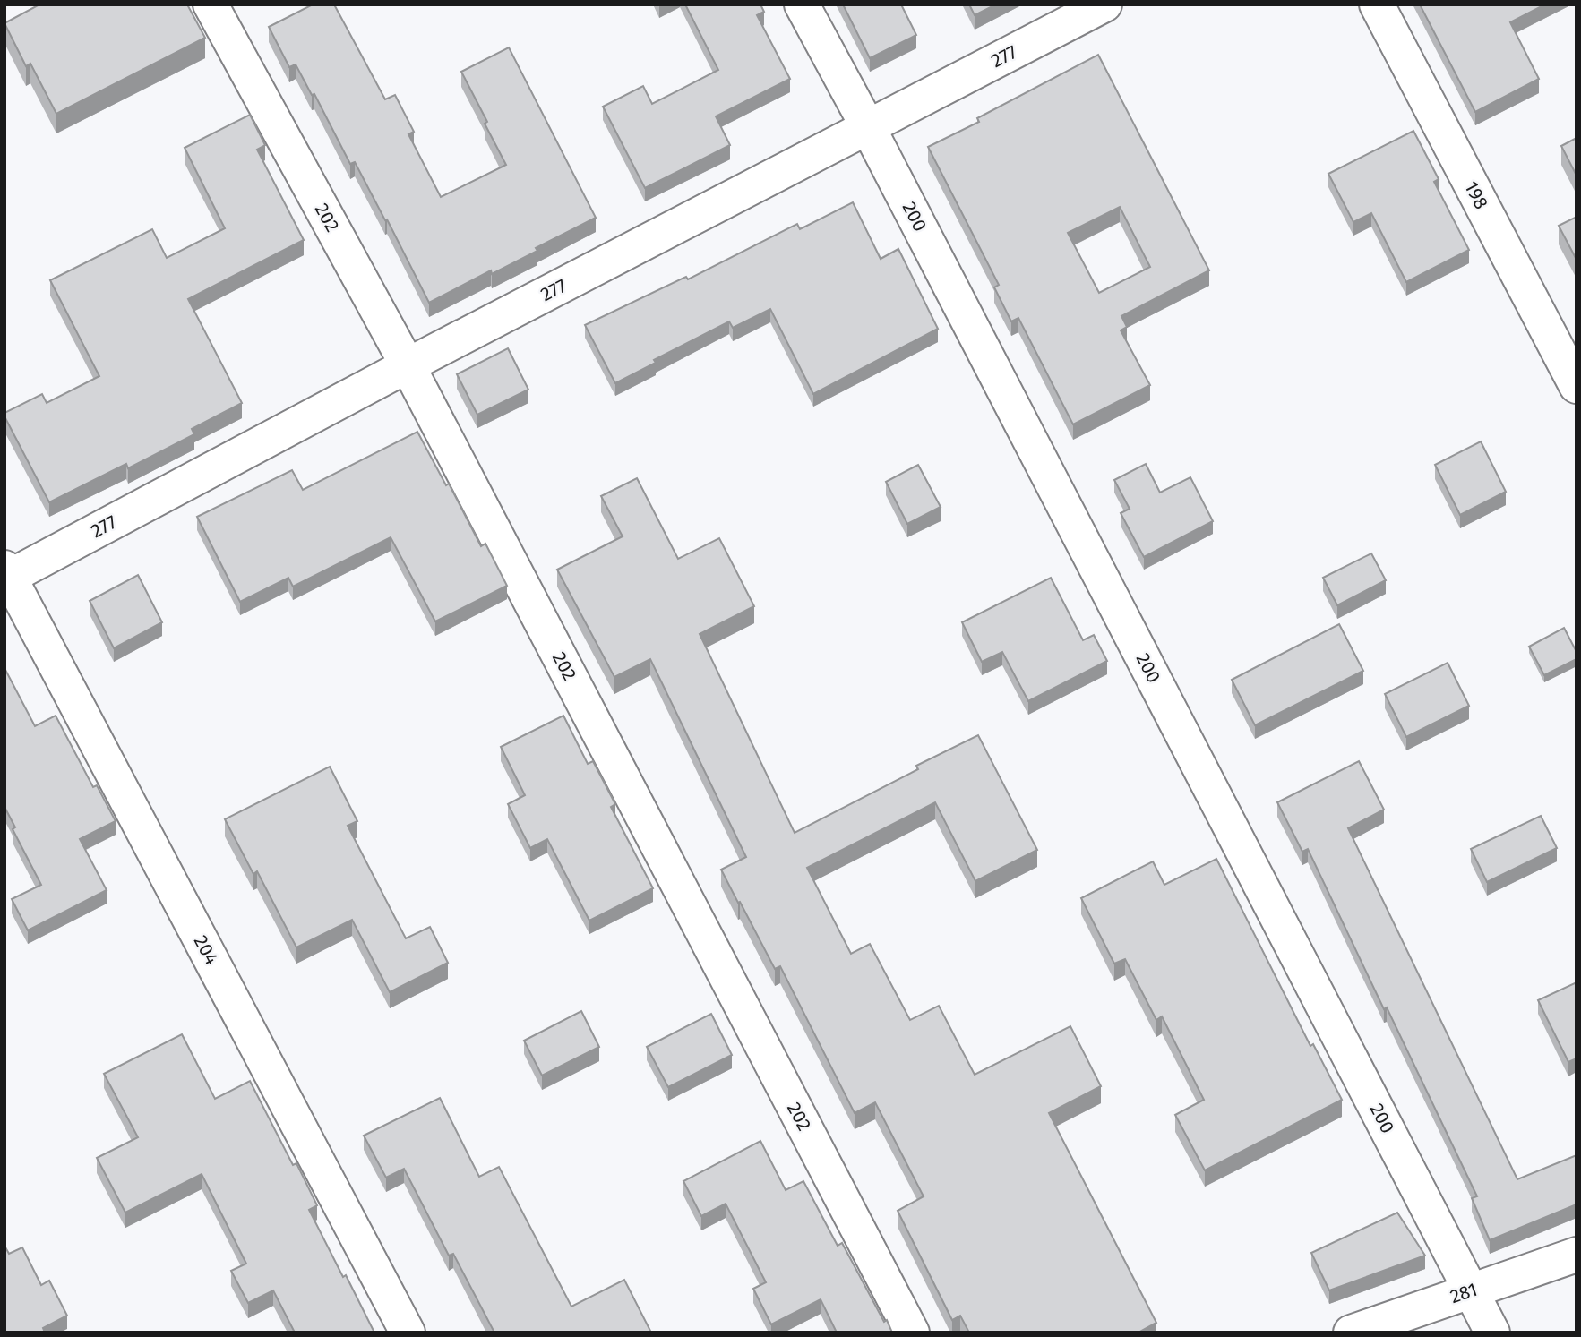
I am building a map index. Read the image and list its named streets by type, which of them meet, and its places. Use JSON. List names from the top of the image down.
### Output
{
  "streets": {
    "street": [
      "277",
      "198",
      "200",
      "202",
      "204",
      "281"
    ]
  },
  "crossings": [
    ["277", "200"],
    ["277", "202"],
    ["277", "204"],
    ["200", "281"]
  ]
}
